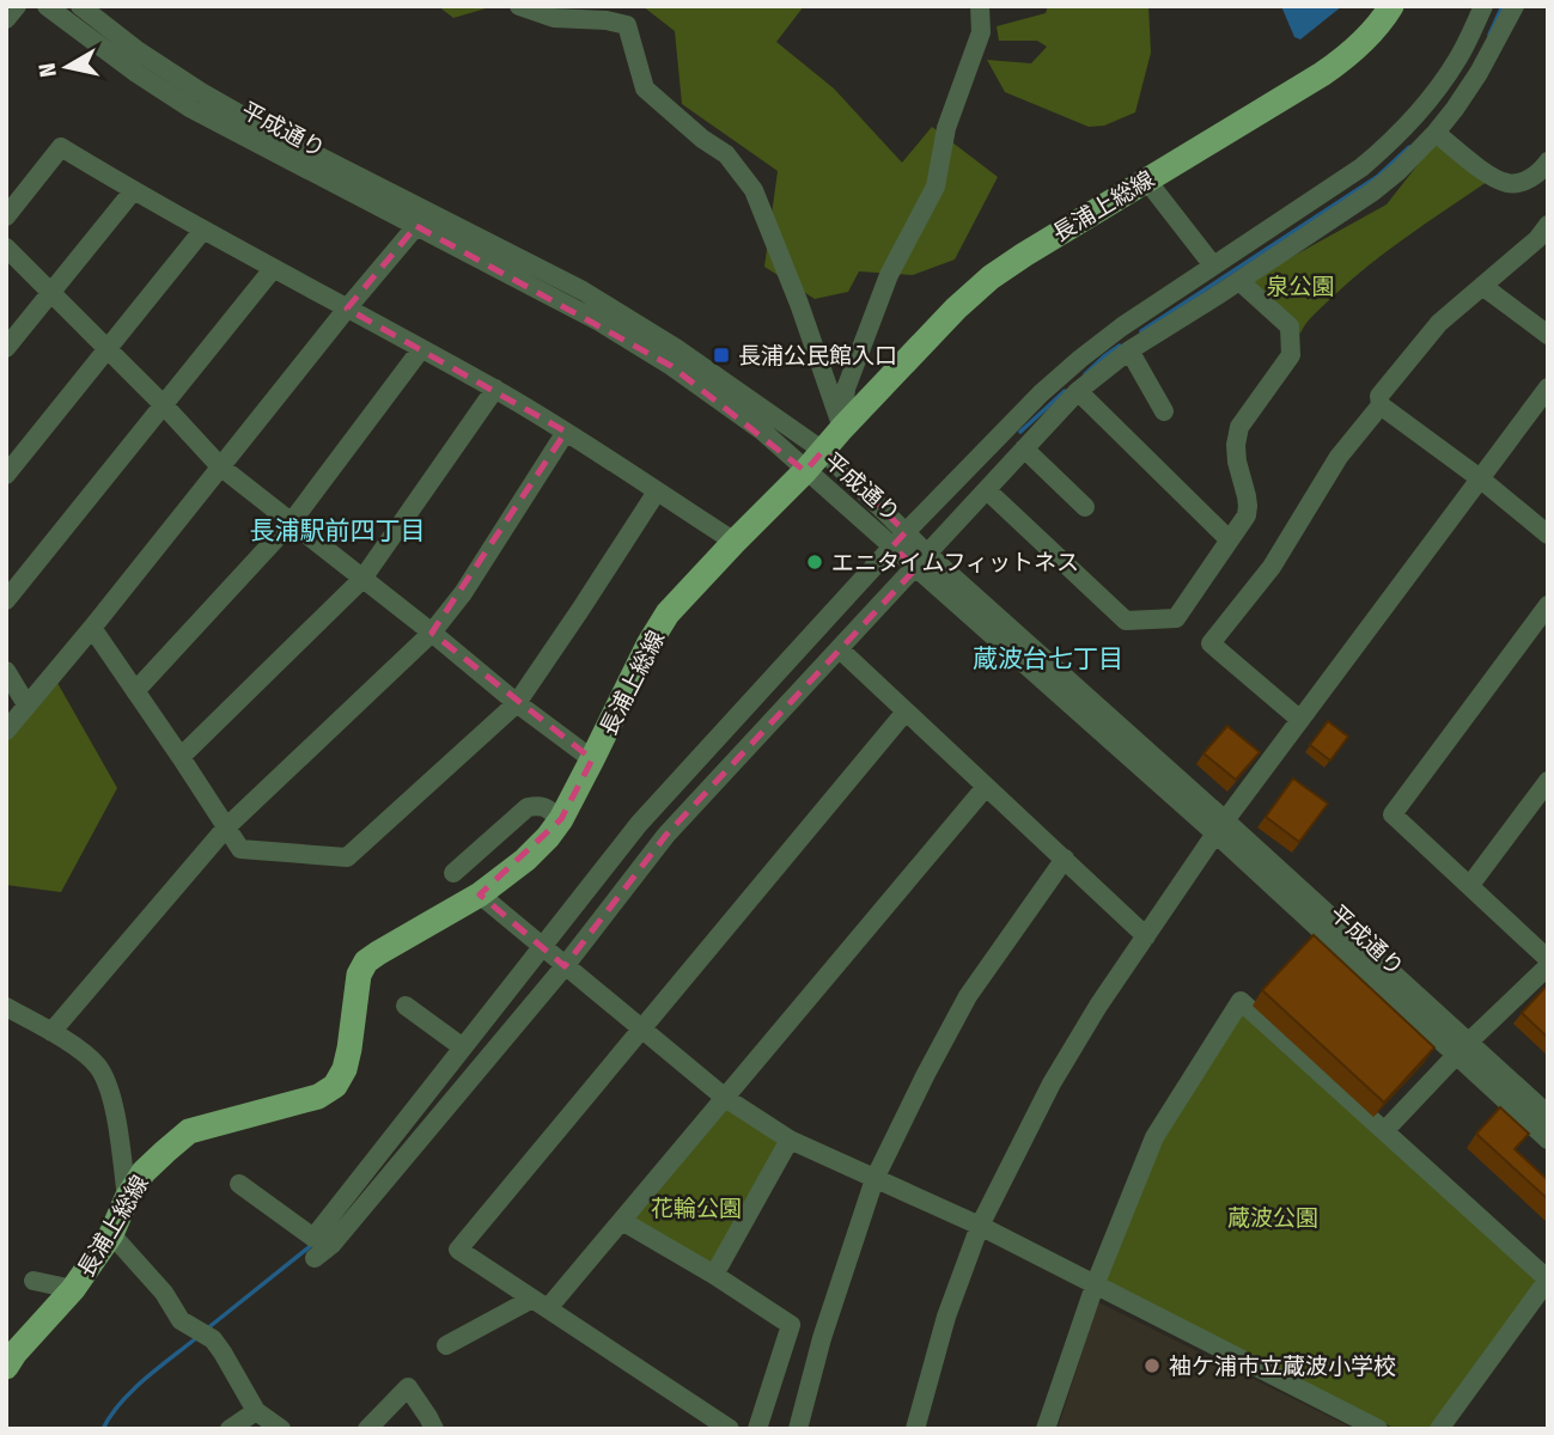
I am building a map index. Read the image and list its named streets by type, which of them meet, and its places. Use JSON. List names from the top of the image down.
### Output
{
  "streets": {
    "main road": ["長浦上総線"],
    "street": ["平成通り"]
  },
  "crossings": [
    ["平成通り", "長浦上総線"]
  ],
  "districts": ["長浦駅前四丁目", "蔵波台七丁目"],
  "parks": ["泉公園", "花輪公園", "蔵波公園"],
  "places": {
    "transit": ["長浦公民館入口"],
    "other": ["エニタイムフィットネス", "袖ケ浦市立蔵波小学校"]
  },
  "north": "left"
}
